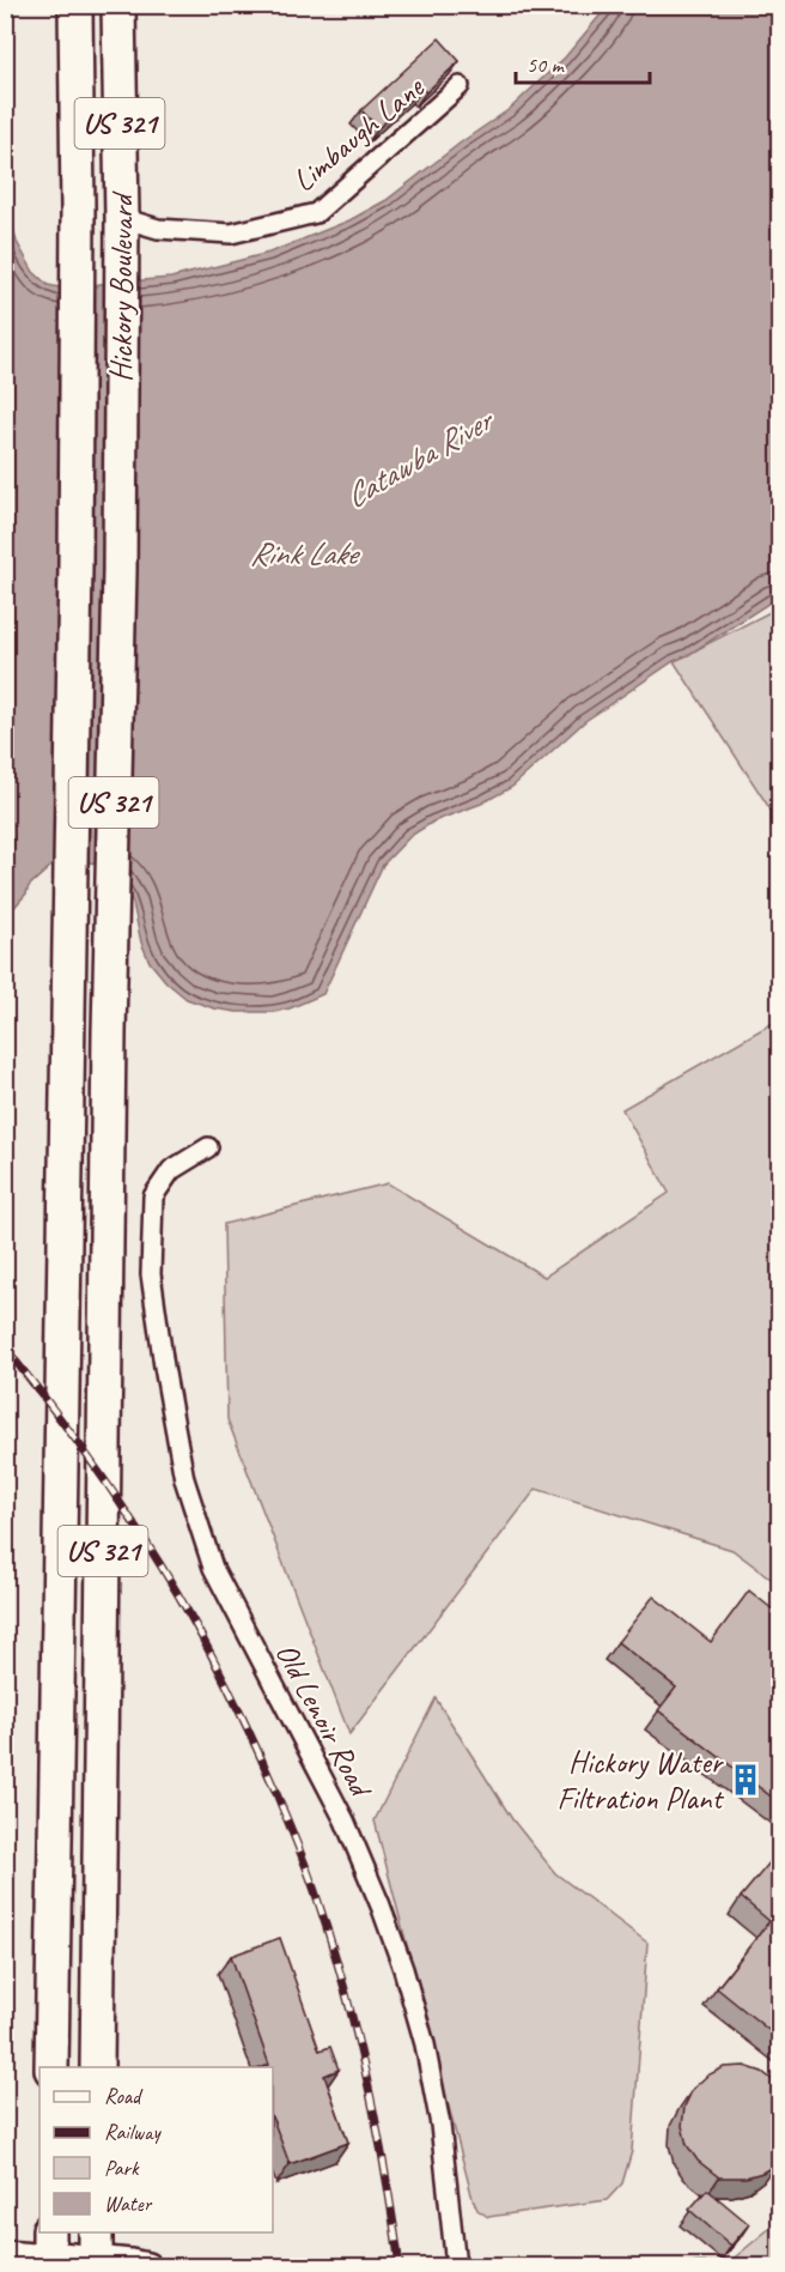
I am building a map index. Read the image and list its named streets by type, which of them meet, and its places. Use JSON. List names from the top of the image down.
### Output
{
  "streets": {
    "highway": ["US 321", "Hickory Boulevard"],
    "street": ["Limbaugh Lane", "Old Lenoir Road"]
  },
  "crossings": [
    ["Limbaugh Lane", "Hickory Boulevard"]
  ],
  "water": ["Catawba River", "Rink Lake"],
  "places": {
    "building": ["Hickory Water Filtration Plant"]
  },
  "legend": [
    "Road",
    "Railway",
    "Park",
    "Water"
  ],
  "scale_bar": "50 m"
}
